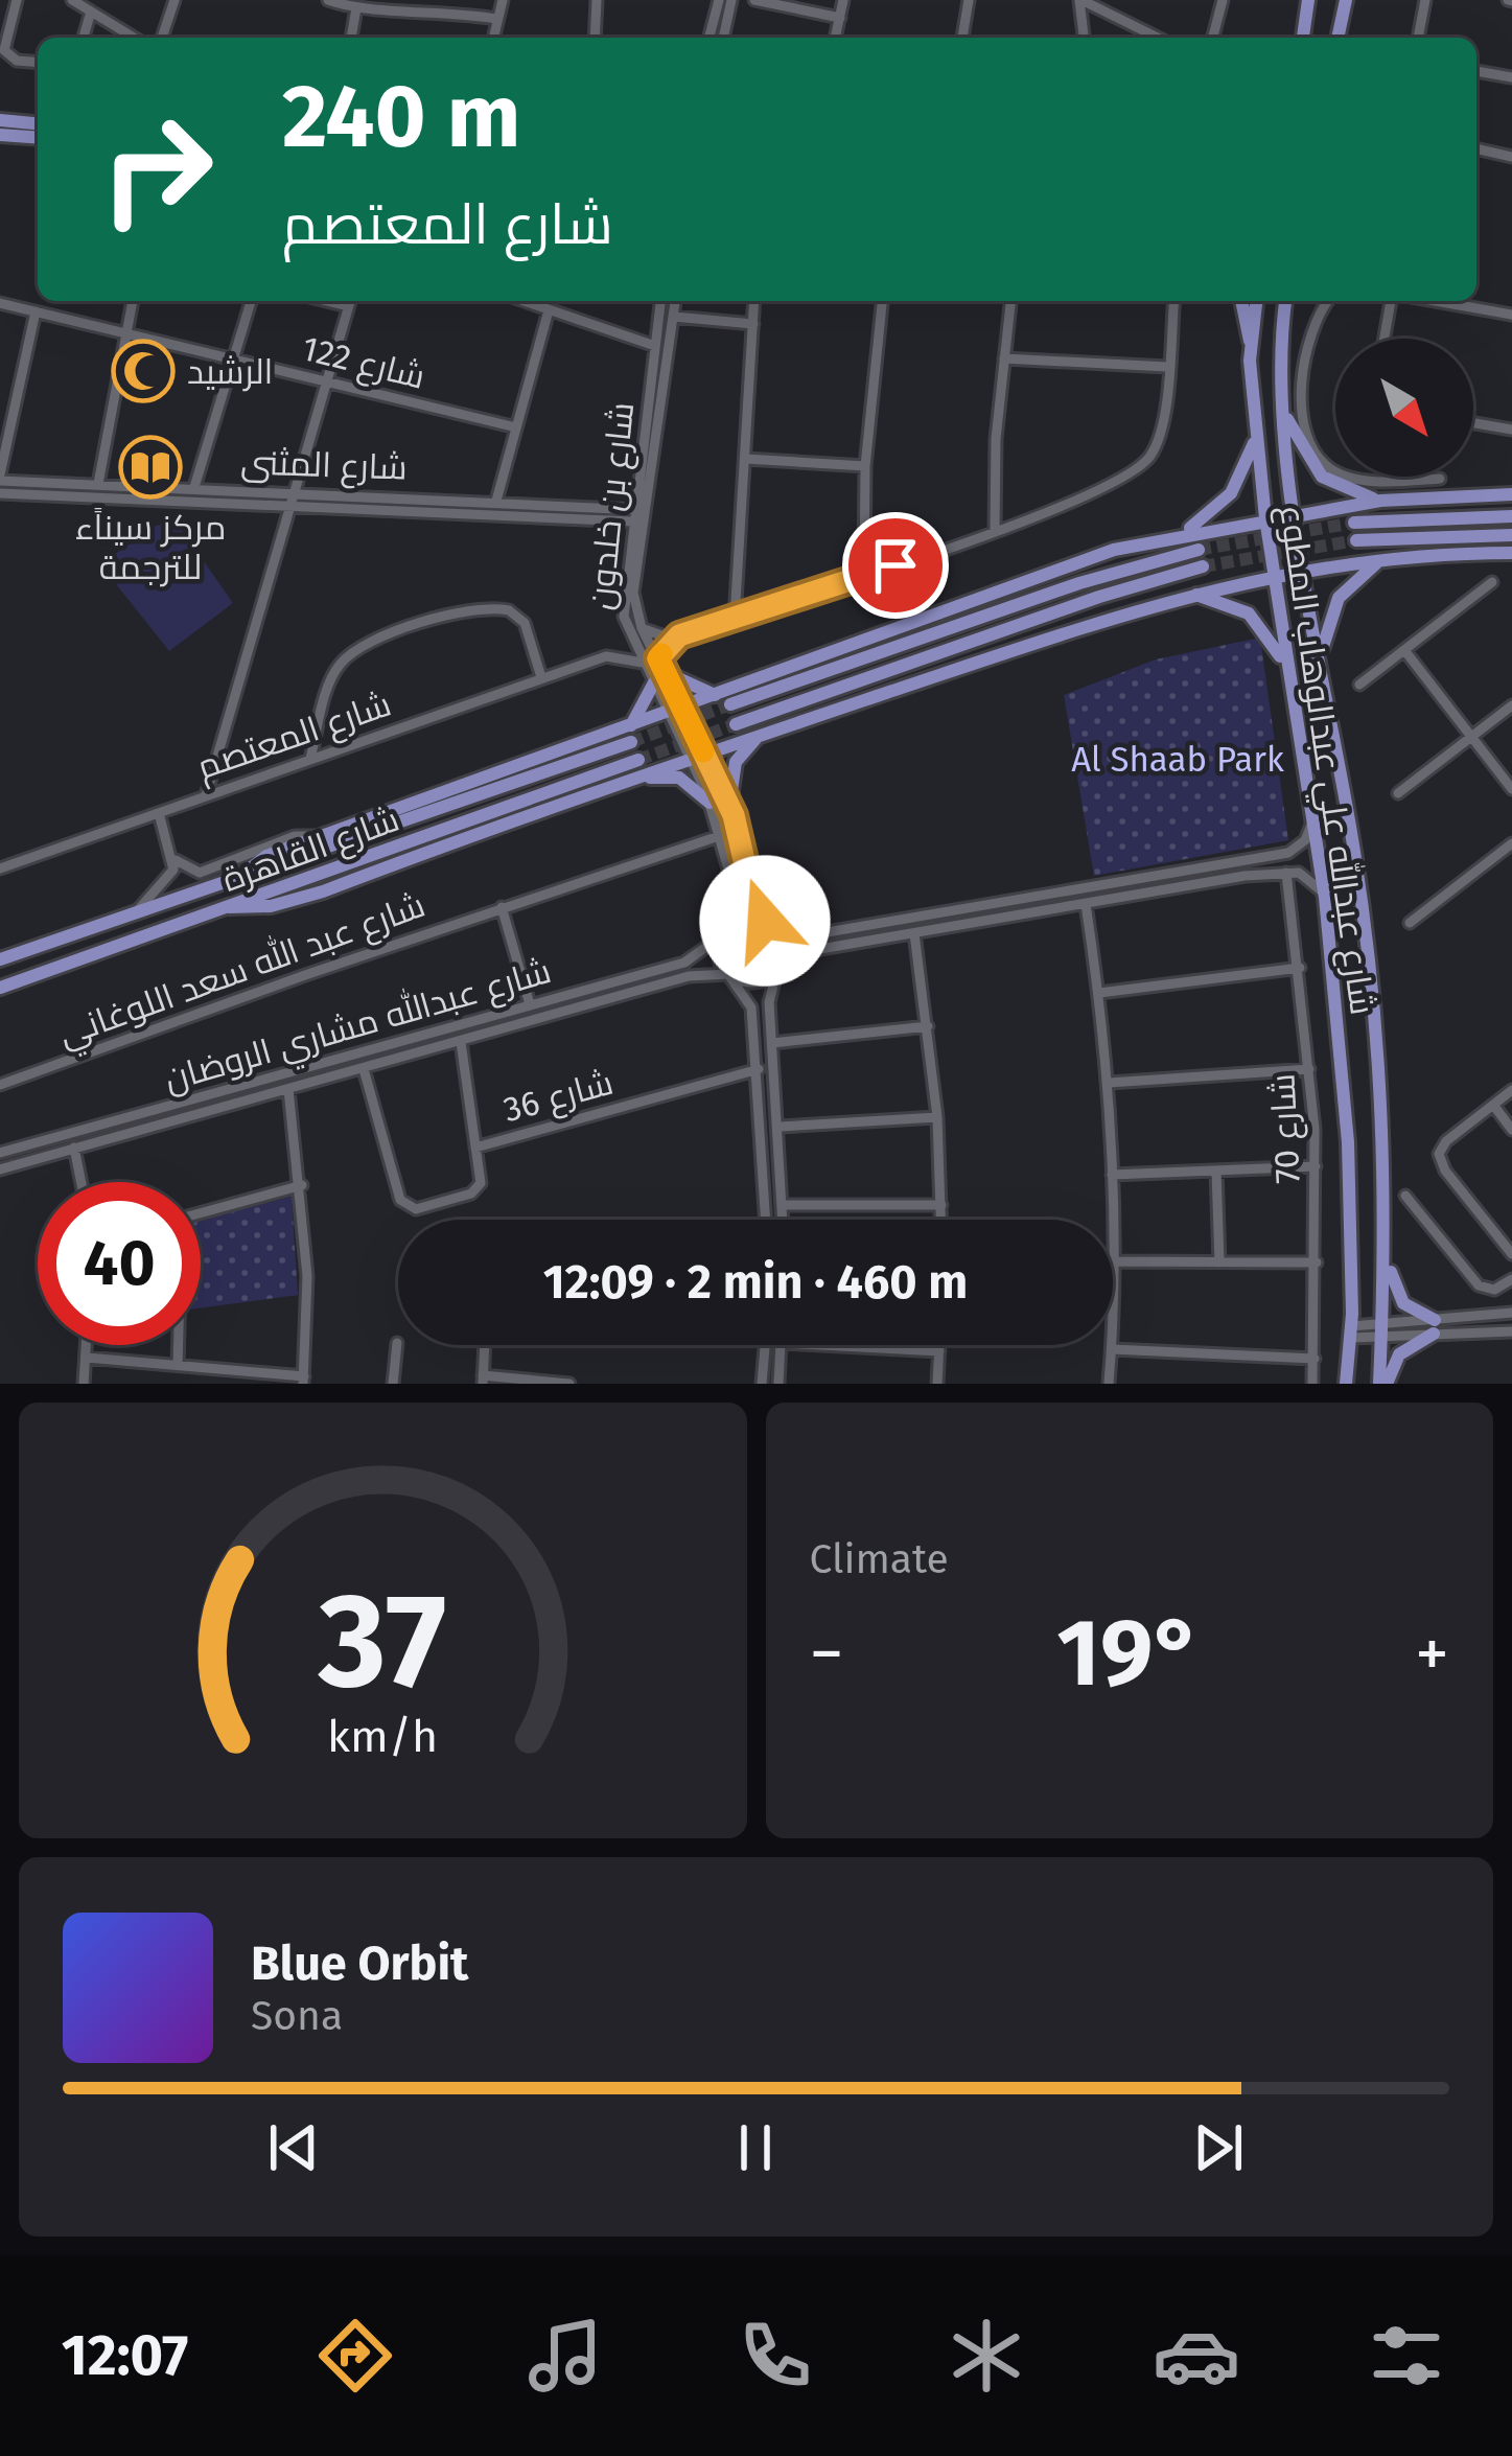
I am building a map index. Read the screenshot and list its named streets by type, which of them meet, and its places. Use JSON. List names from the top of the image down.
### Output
{
  "streets": {
    "main road": ["شارع عبدالله علي عبدالوهاب المطوع", "شارع القاهرة"],
    "street": [
      "شارع 122",
      "شارع المثنى",
      "شارع بن خلدون",
      "شارع المعتصم",
      "شارع عبد الله سعد اللوغاني",
      "شارع عبدالله مشاري الروضان",
      "شارع 36",
      "شارع 70"
    ]
  },
  "crossings": [
    ["شارع المثنى", "شارع بن خلدون"],
    ["شارع بن خلدون", "شارع المعتصم"],
    ["شارع عبدالله مشاري الروضان", "شارع 36"]
  ],
  "parks": ["Al Shaab Park"],
  "places": {
    "mosque": ["الرشيد"],
    "library": ["مركز سيناًء للترجمة"]
  },
  "north": "bottom right",
  "page": {
    "turn": ["240 m", "شارع المعتصم"],
    "limit": "40",
    "trip": "12:09 · 2 min · 460 m",
    "tile": "Climate",
    "heat": ["−", "19°", "+"],
    "song": ["Blue Orbit", "Sona"],
    "tabs": "12:07",
    "gauge": ["37", "km/h"]
  }
}
